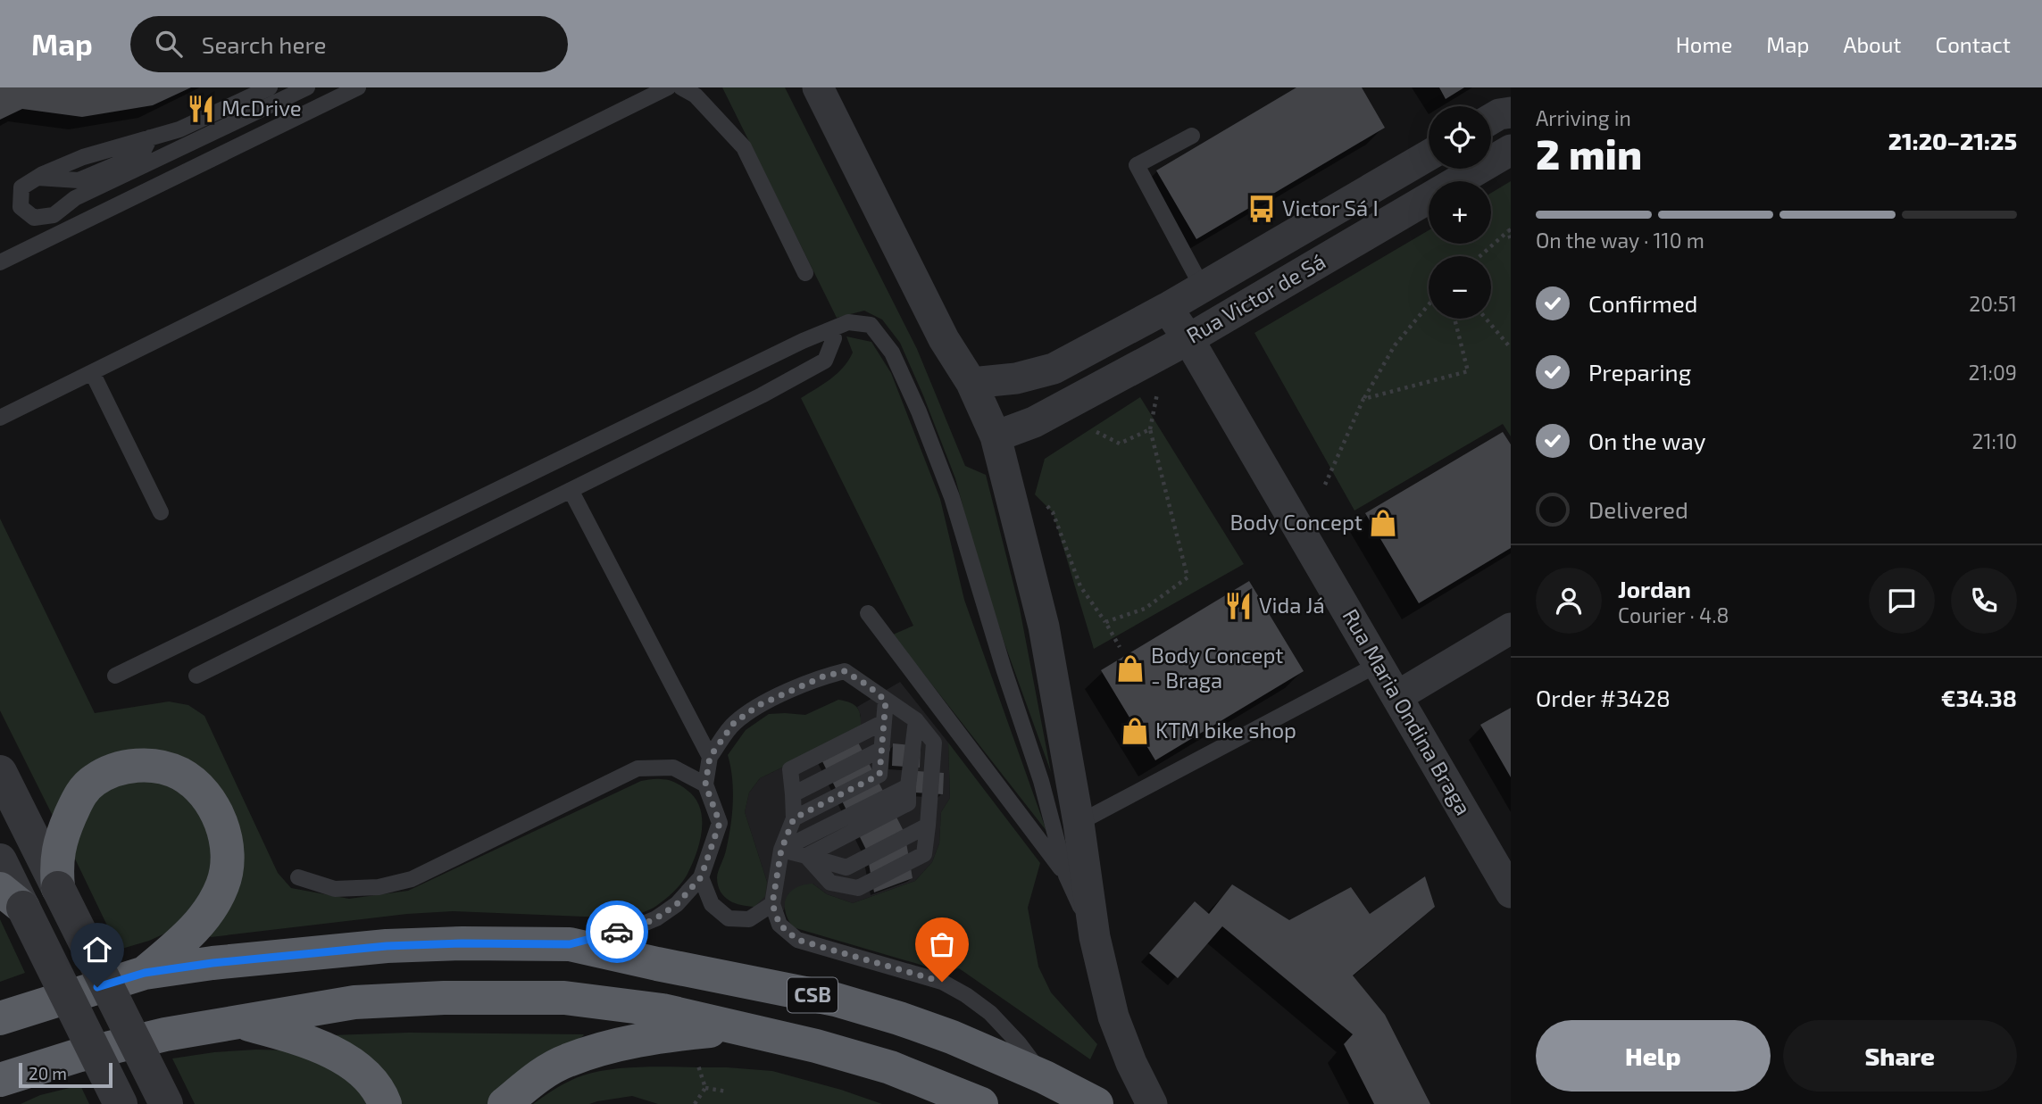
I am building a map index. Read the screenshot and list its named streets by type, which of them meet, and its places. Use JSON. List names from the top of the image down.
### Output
{
  "streets": {
    "highway": ["CSB"],
    "street": ["Rua Victor de Sá", "Rua Maria Ondina Braga"]
  },
  "crossings": [
    ["Rua Victor de Sá", "Rua Maria Ondina Braga"]
  ],
  "places": {
    "restaurant": ["McDrive", "Vida Já"],
    "bus stop": ["Victor Sá I"],
    "shop": ["Body Concept", "Body Concept - Braga", "KTM bike shop"]
  },
  "scale_bar": "20 m",
  "page": {
    "header": "Map",
    "search": "Search here",
    "nav": [
      "Home",
      "Map",
      "About",
      "Contact"
    ],
    "heading": ["2 min", "Arriving in", "21:20–21:25"],
    "panel": [
      "Jordan",
      "Courier · 4.8",
      "Order #3428",
      "€34.38"
    ],
    "map_buttons": ["+", "−"],
    "bar": "On the way · 110 m",
    "list": [
      ["Confirmed", "20:51"],
      ["Preparing", "21:09"],
      ["On the way", "21:10"],
      "Delivered"
    ],
    "buttons": ["Help", "Share"],
    "scale": "20 m"
  }
}
